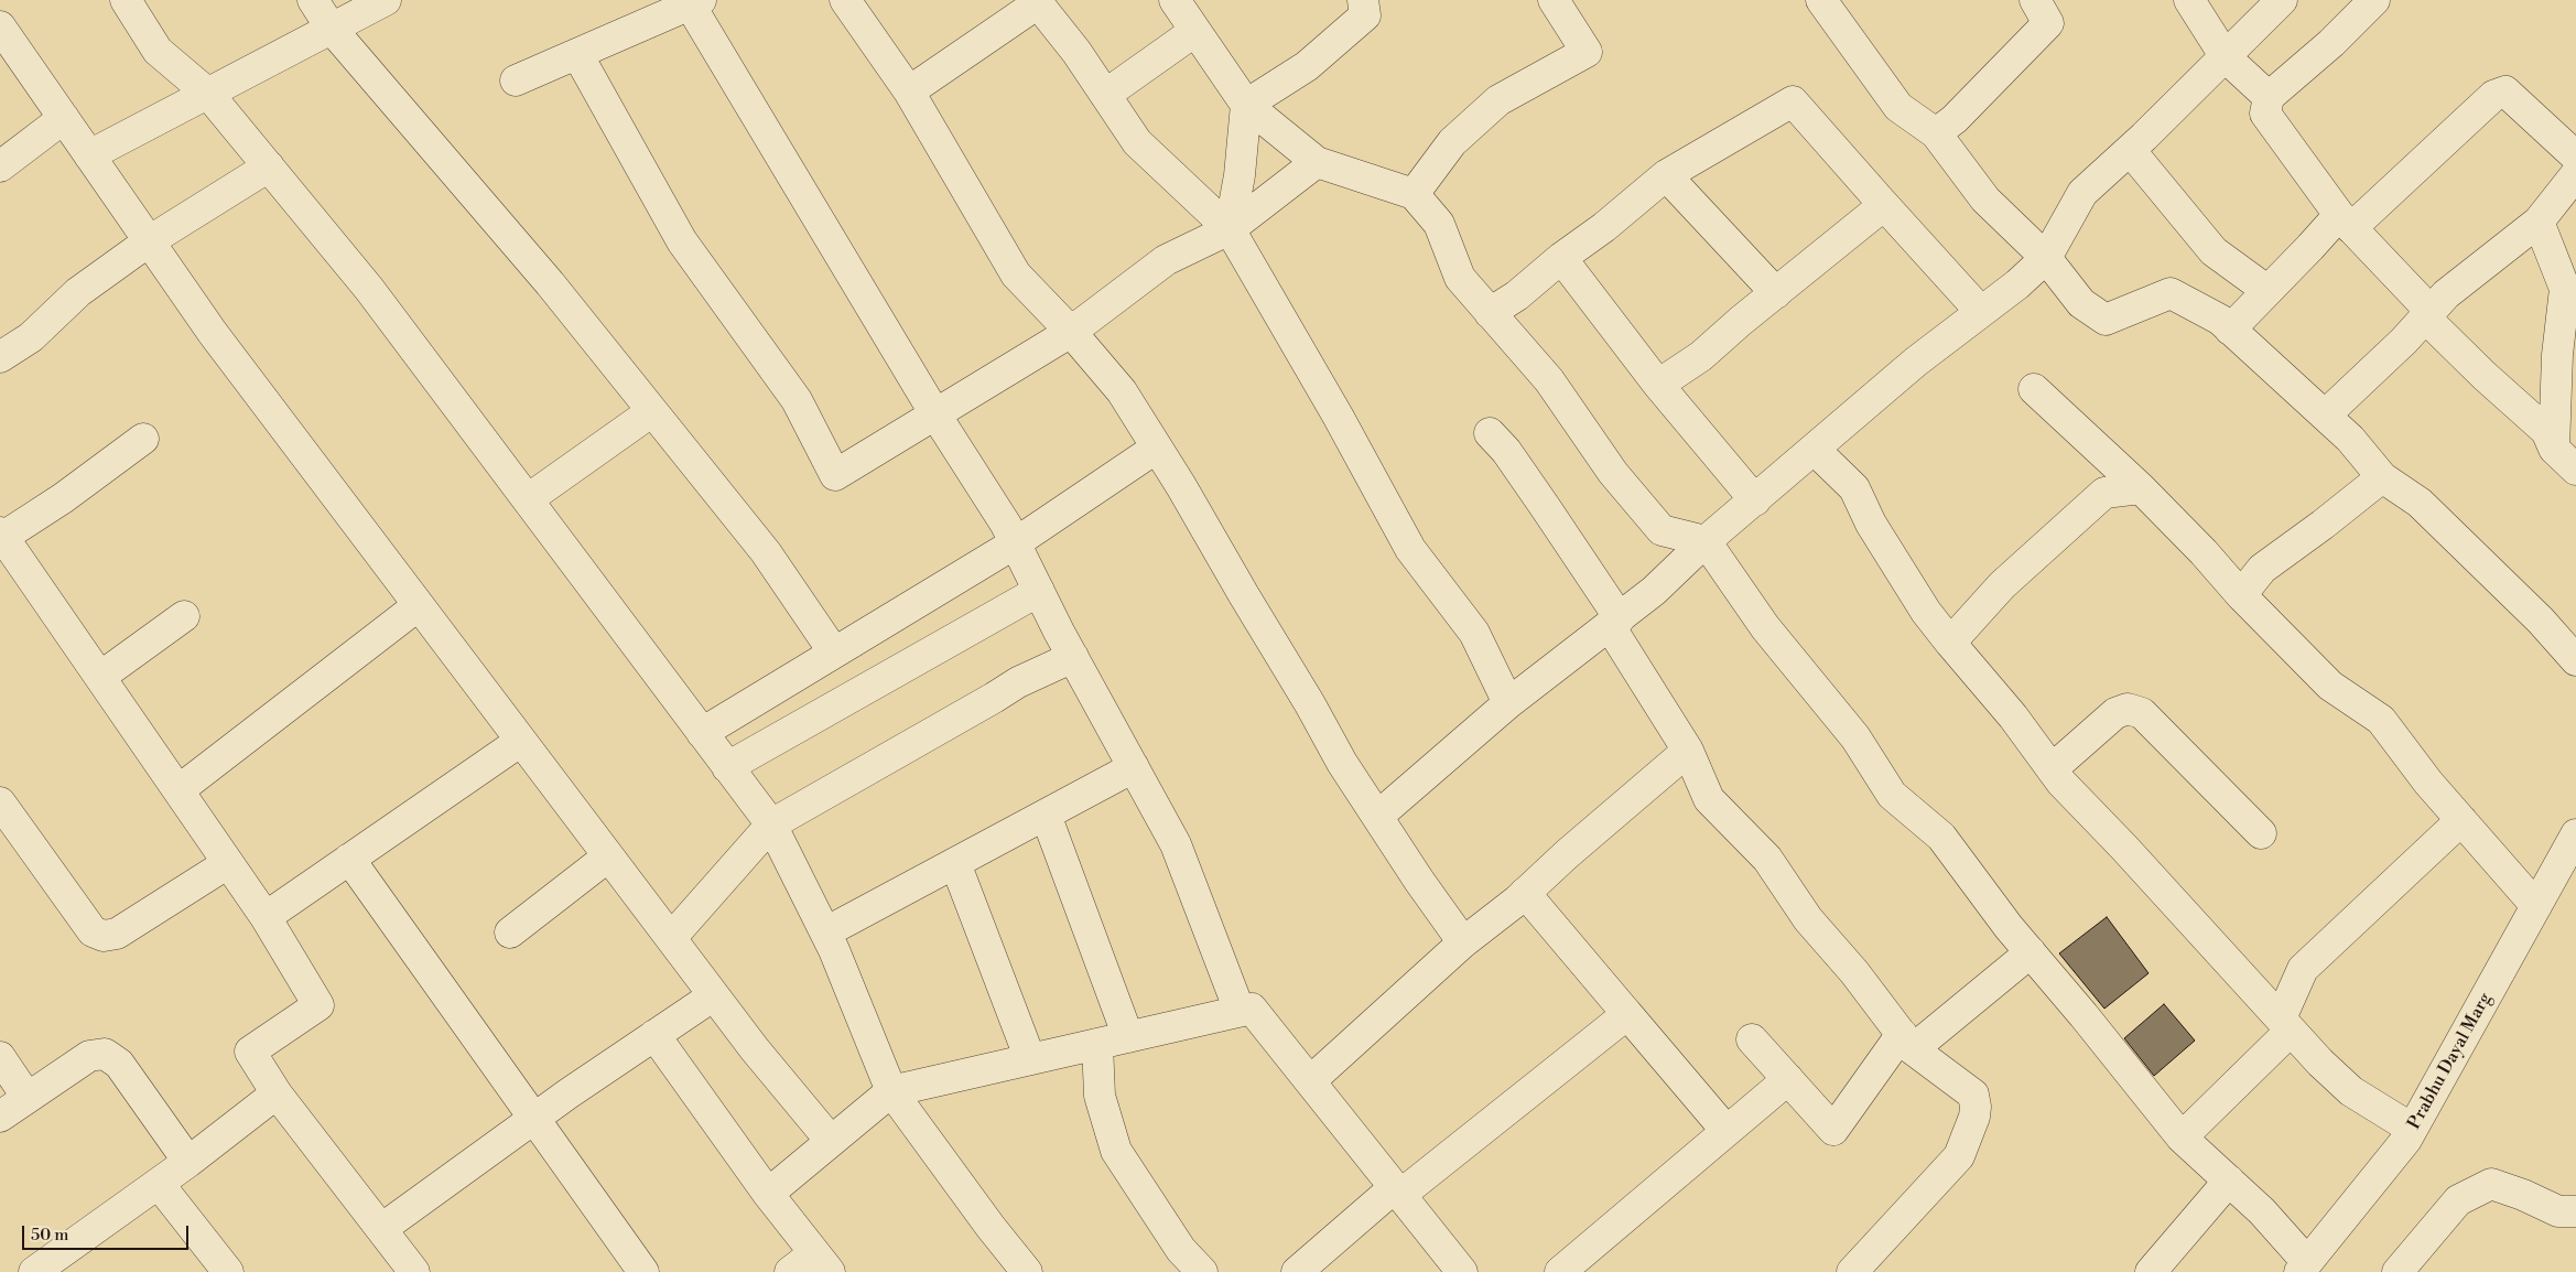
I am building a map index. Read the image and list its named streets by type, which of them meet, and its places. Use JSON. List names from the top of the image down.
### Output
{
  "streets": {
    "street": ["Prabhu Dayal Marg"]
  },
  "scale_bar": "50 m"
}
